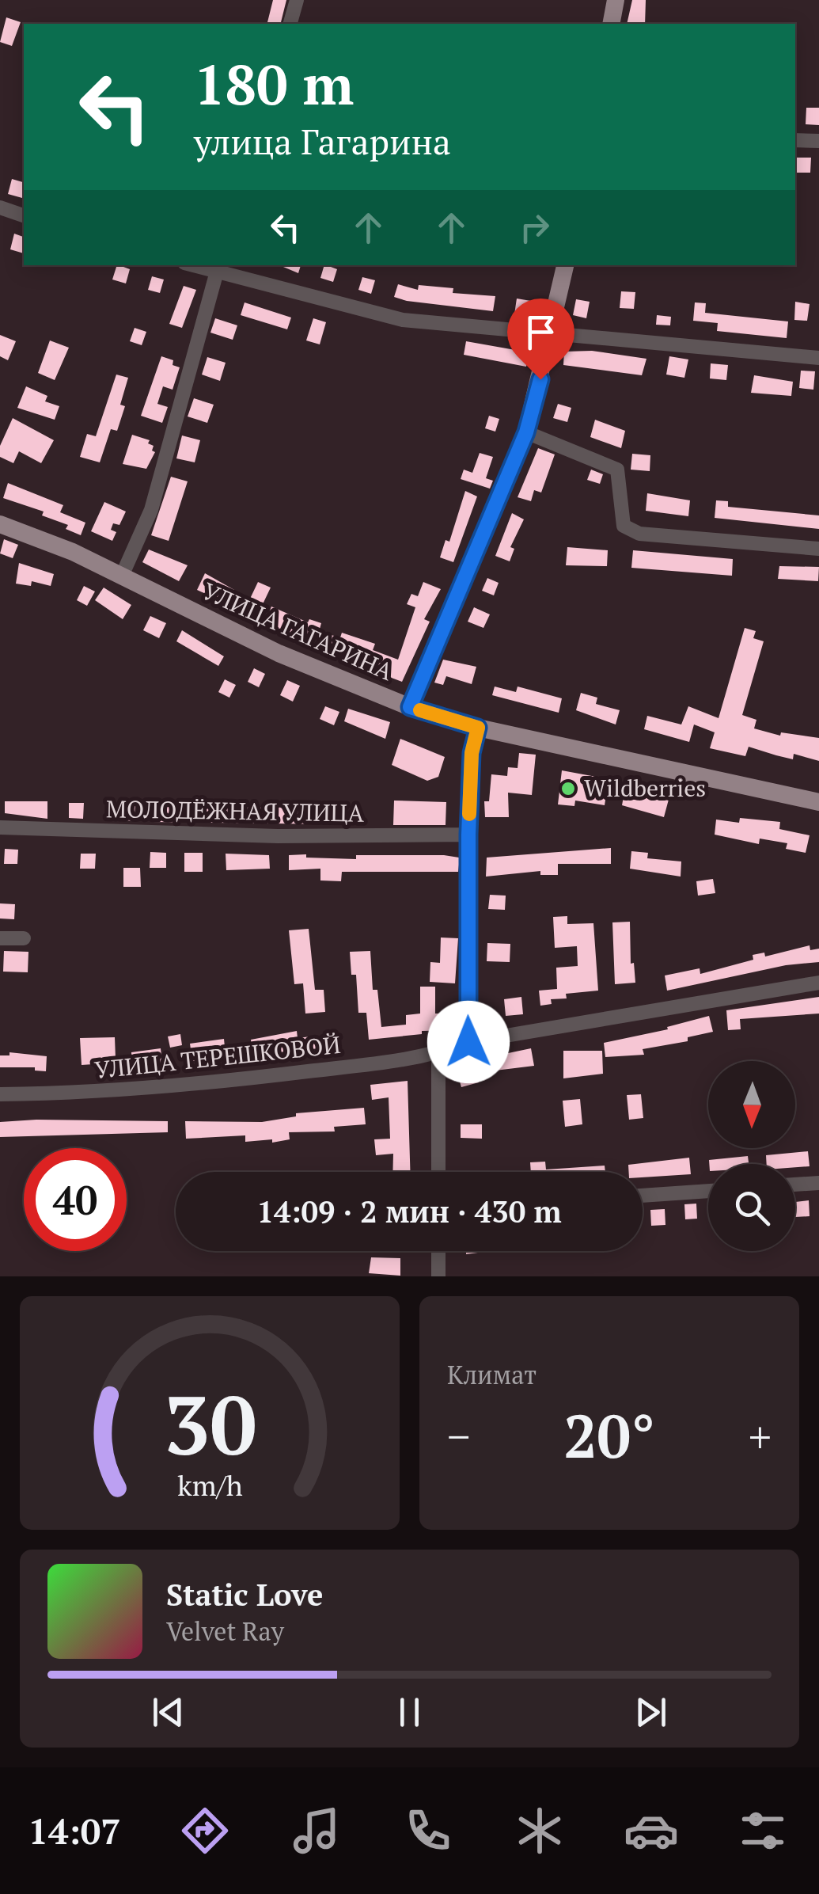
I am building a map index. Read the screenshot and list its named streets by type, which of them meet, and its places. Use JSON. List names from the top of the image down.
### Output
{
  "streets": {
    "main road": ["УЛИЦА ГАГАРИНА"],
    "street": ["МОЛОДЁЖНАЯ УЛИЦА", "УЛИЦА ТЕРЕШКОВОЙ"]
  },
  "places": ["Wildberries"],
  "north": "bottom",
  "page": {
    "turn": ["180 m", "улица Гагарина"],
    "limit": "40",
    "trip": "14:09 · 2 мин · 430 m",
    "tile": "Климат",
    "heat": ["−", "20°", "+"],
    "song": ["Static Love", "Velvet Ray"],
    "tabs": "14:07",
    "gauge": ["30", "km/h"]
  }
}
